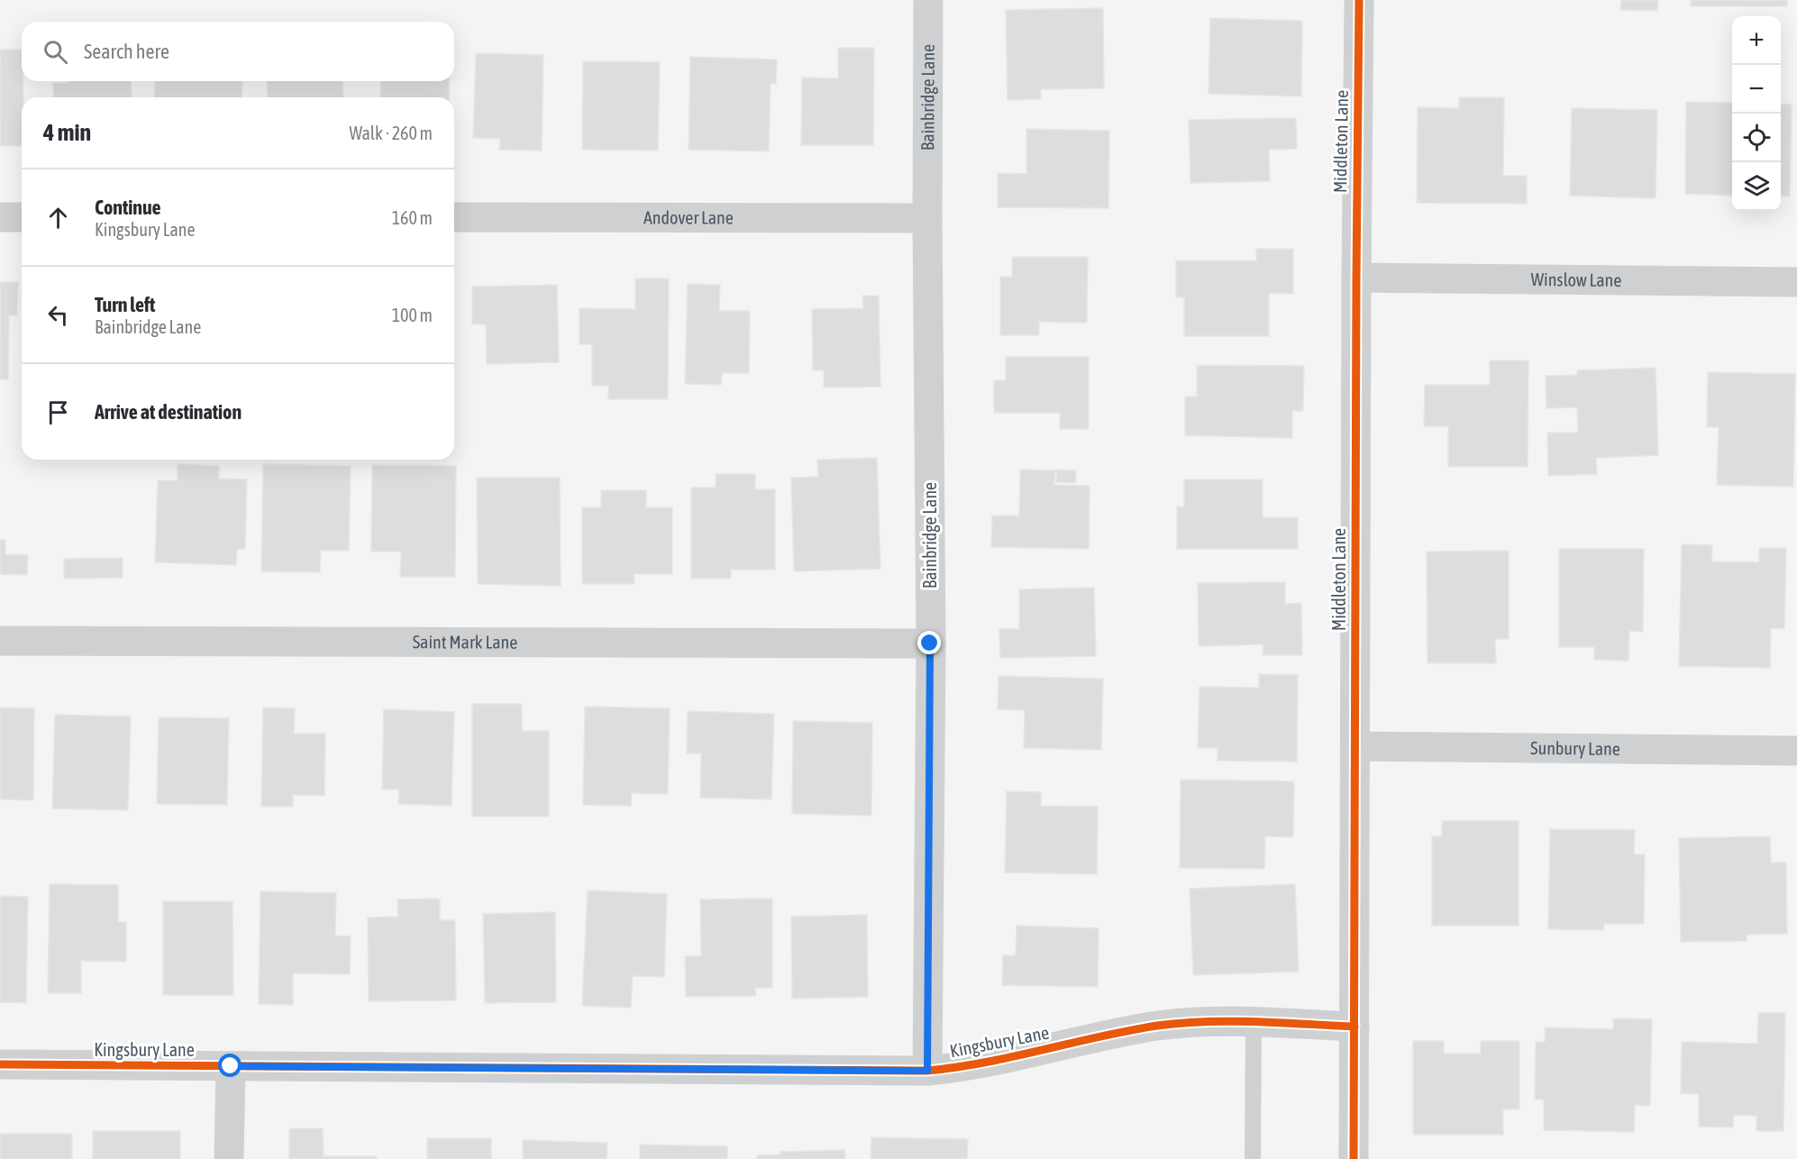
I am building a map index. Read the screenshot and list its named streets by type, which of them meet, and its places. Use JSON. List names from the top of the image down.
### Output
{
  "streets": {
    "street": [
      "Bainbridge Lane",
      "Middleton Lane",
      "Andover Lane",
      "Winslow Lane",
      "Saint Mark Lane",
      "Sunbury Lane",
      "Kingsbury Lane"
    ]
  },
  "crossings": [
    ["Bainbridge Lane", "Andover Lane"],
    ["Bainbridge Lane", "Saint Mark Lane"],
    ["Bainbridge Lane", "Kingsbury Lane"],
    ["Middleton Lane", "Winslow Lane"],
    ["Middleton Lane", "Sunbury Lane"],
    ["Middleton Lane", "Kingsbury Lane"]
  ],
  "page": {
    "map_buttons": ["+", "−"],
    "search": "Search here",
    "heading": ["4 min", "Walk · 260 m"],
    "list": [
      ["Continue", "Kingsbury Lane", "160 m"],
      ["Turn left", "Bainbridge Lane", "100 m"],
      "Arrive at destination"
    ]
  }
}
